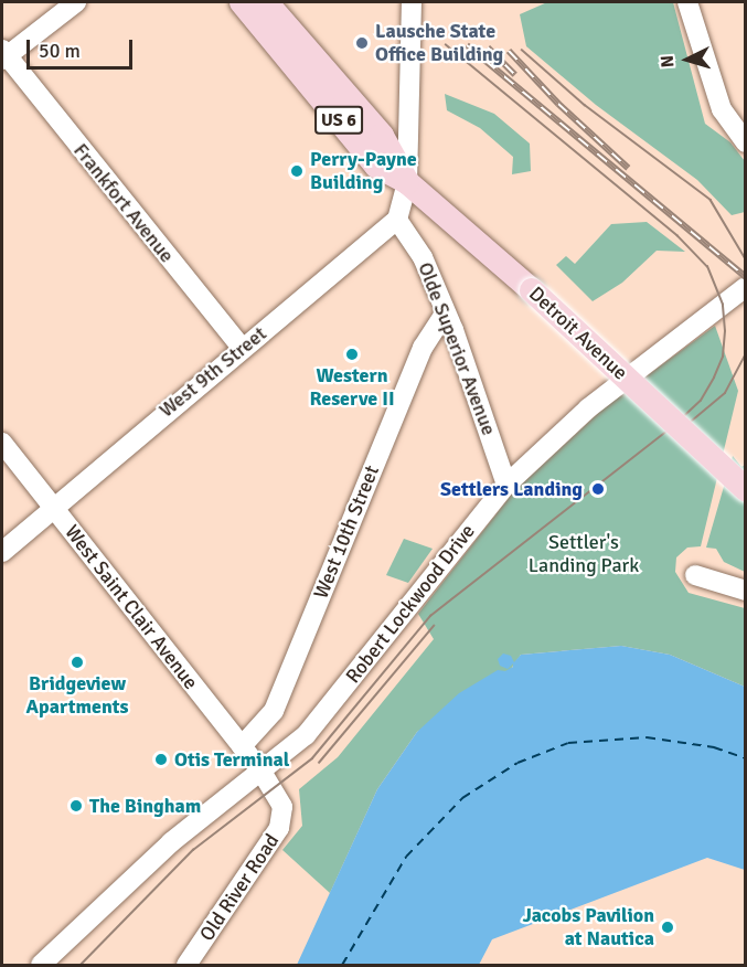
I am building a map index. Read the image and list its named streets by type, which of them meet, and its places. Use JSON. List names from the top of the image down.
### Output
{
  "streets": {
    "main road": ["US 6", "Detroit Avenue"],
    "street": [
      "Frankfort Avenue",
      "Olde Superior Avenue",
      "West 9th Street",
      "West 10th Street",
      "Robert Lockwood Drive",
      "West Saint Clair Avenue",
      "Old River Road"
    ]
  },
  "crossings": [
    ["US 6", "Detroit Avenue"],
    ["Frankfort Avenue", "West 9th Street"],
    ["Olde Superior Avenue", "West 9th Street"],
    ["Olde Superior Avenue", "West 10th Street"],
    ["Olde Superior Avenue", "Robert Lockwood Drive"],
    ["West 9th Street", "West Saint Clair Avenue"],
    ["West 10th Street", "West Saint Clair Avenue"],
    ["Robert Lockwood Drive", "West Saint Clair Avenue"],
    ["Robert Lockwood Drive", "Old River Road"],
    ["West Saint Clair Avenue", "Old River Road"]
  ],
  "parks": ["Settler's Landing Park"],
  "places": [
    "Lausche State Office Building",
    "Perry-Payne Building",
    "Western Reserve II",
    "Settlers Landing",
    "Bridgeview Apartments",
    "Otis Terminal",
    "The Bingham",
    "Jacobs Pavilion at Nautica"
  ],
  "scale_bar": "50 m",
  "north": "left"
}
